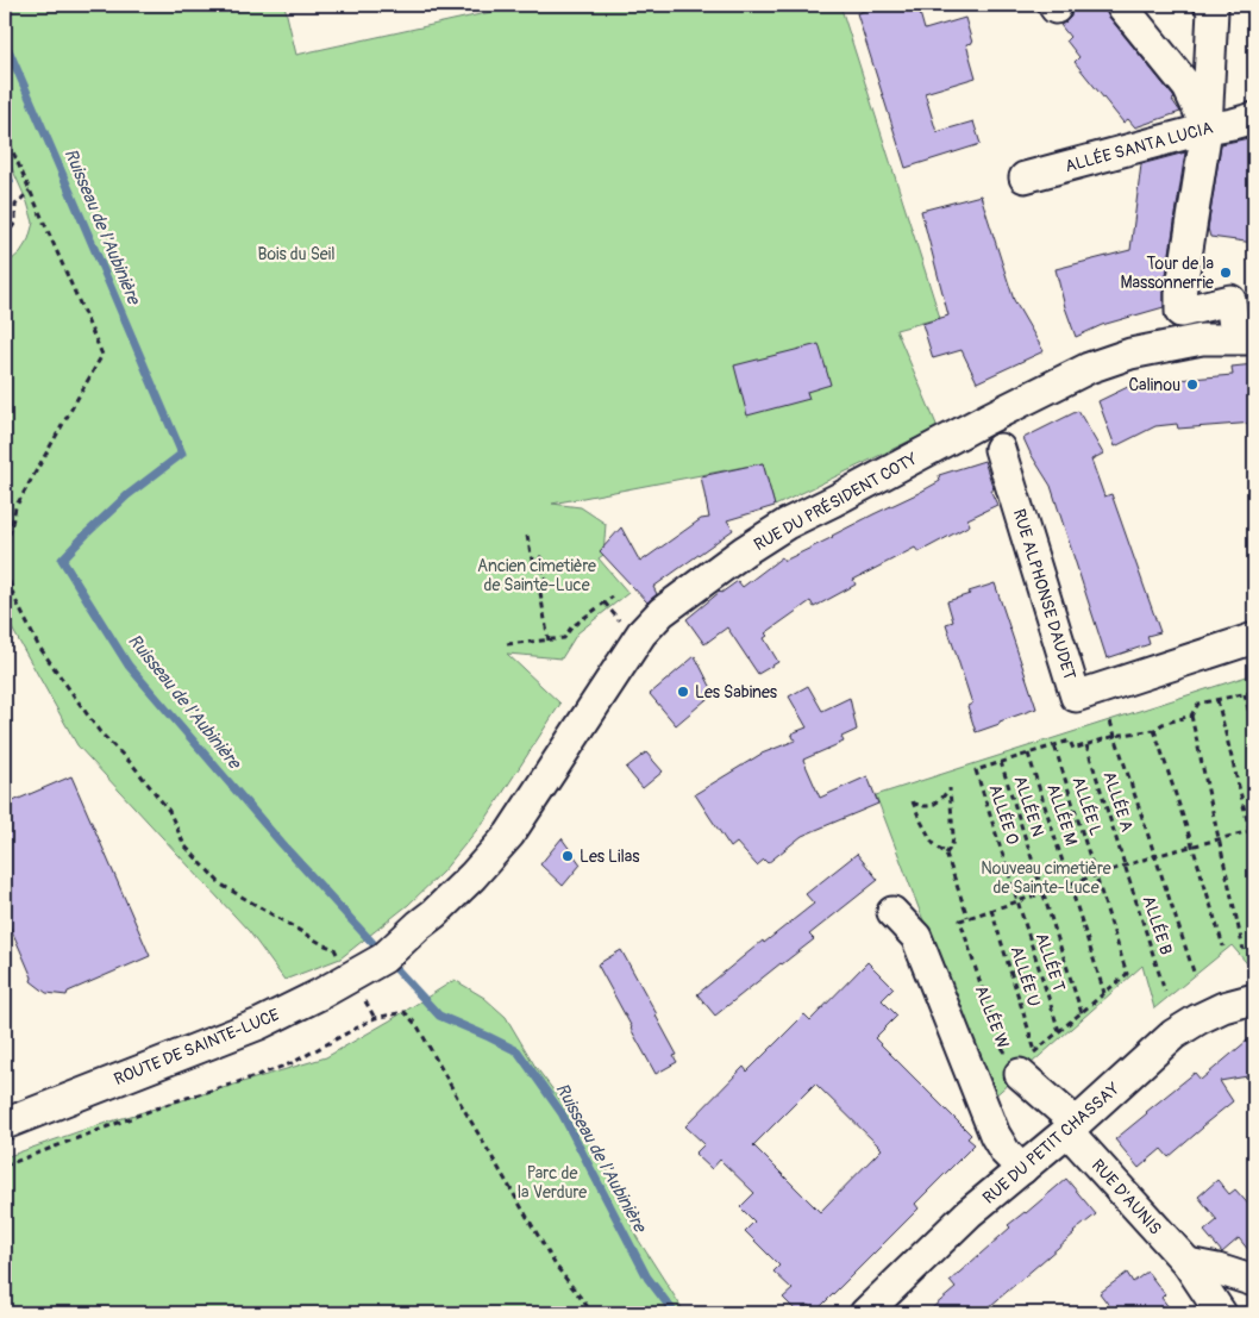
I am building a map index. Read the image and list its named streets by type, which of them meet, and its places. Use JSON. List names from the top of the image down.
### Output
{
  "streets": {
    "street": [
      "ALLÉE SANTA LUCIA",
      "RUE DU PRÉSIDENT COTY",
      "RUE ALPHONSE DAUDET",
      "ROUTE DE SAINTE-LUCE",
      "RUE DU PETIT CHASSAY",
      "RUE D'AUNIS"
    ],
    "path": [
      "ALLÉE A",
      "ALLÉE N",
      "ALLÉE L",
      "ALLÉE O",
      "ALLÉE M",
      "ALLÉE B",
      "ALLÉE T",
      "ALLÉE U",
      "ALLÉE W"
    ]
  },
  "crossings": [
    ["RUE DU PRÉSIDENT COTY", "ROUTE DE SAINTE-LUCE"],
    ["ALLÉE A", "ALLÉE B"],
    ["ALLÉE N", "ALLÉE O"],
    ["ALLÉE L", "ALLÉE M"],
    ["ALLÉE O", "ALLÉE T"],
    ["ALLÉE U", "ALLÉE W"],
    ["RUE DU PETIT CHASSAY", "RUE D'AUNIS"]
  ],
  "water": ["Ruisseau de l'Aubinière"],
  "parks": [
    "Bois du Seil",
    "Ancien cimetière de Sainte-Luce",
    "Nouveau cimetière de Sainte-Luce",
    "Parc de la Verdure"
  ],
  "places": [
    "Tour de la Massonnerrie",
    "Calinou",
    "Les Sabines",
    "Les Lilas"
  ]
}
